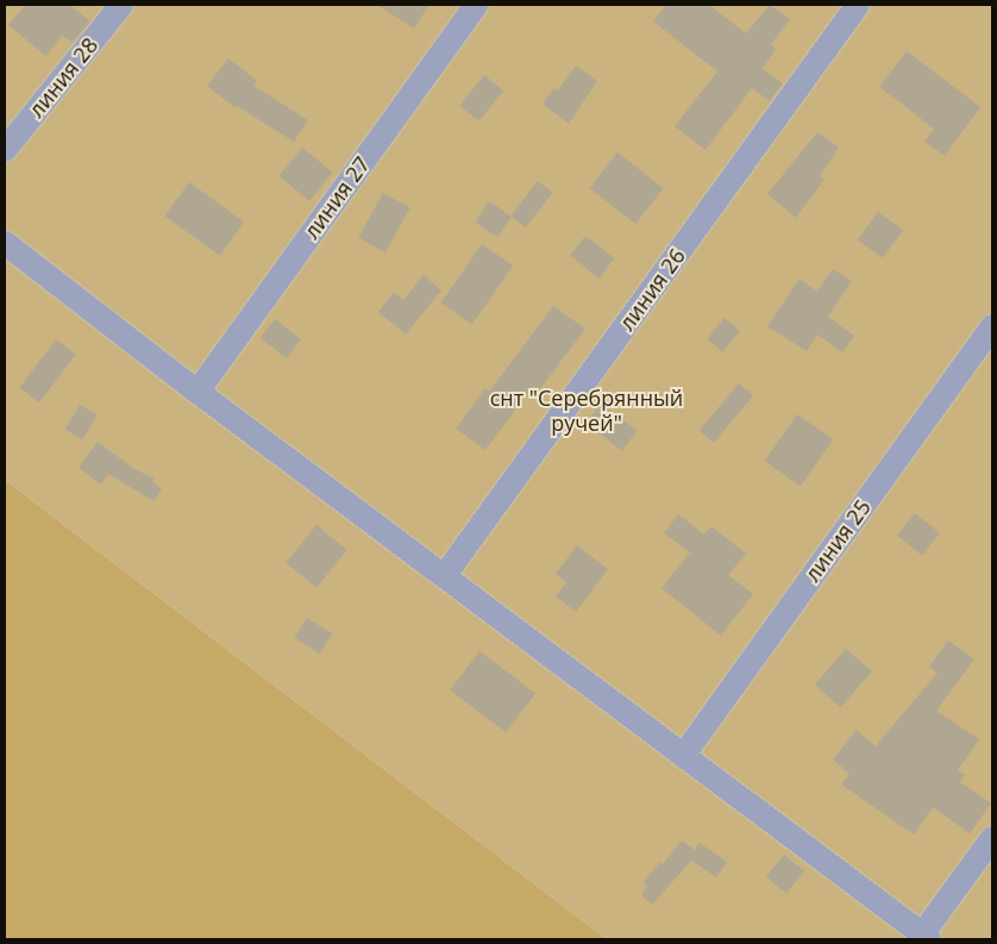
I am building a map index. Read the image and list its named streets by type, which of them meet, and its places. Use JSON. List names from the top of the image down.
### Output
{
  "streets": {
    "street": [
      "линия 28",
      "линия 27",
      "линия 26",
      "линия 25"
    ]
  },
  "parks": ["снт \"Серебрянный ручей\""]
}
